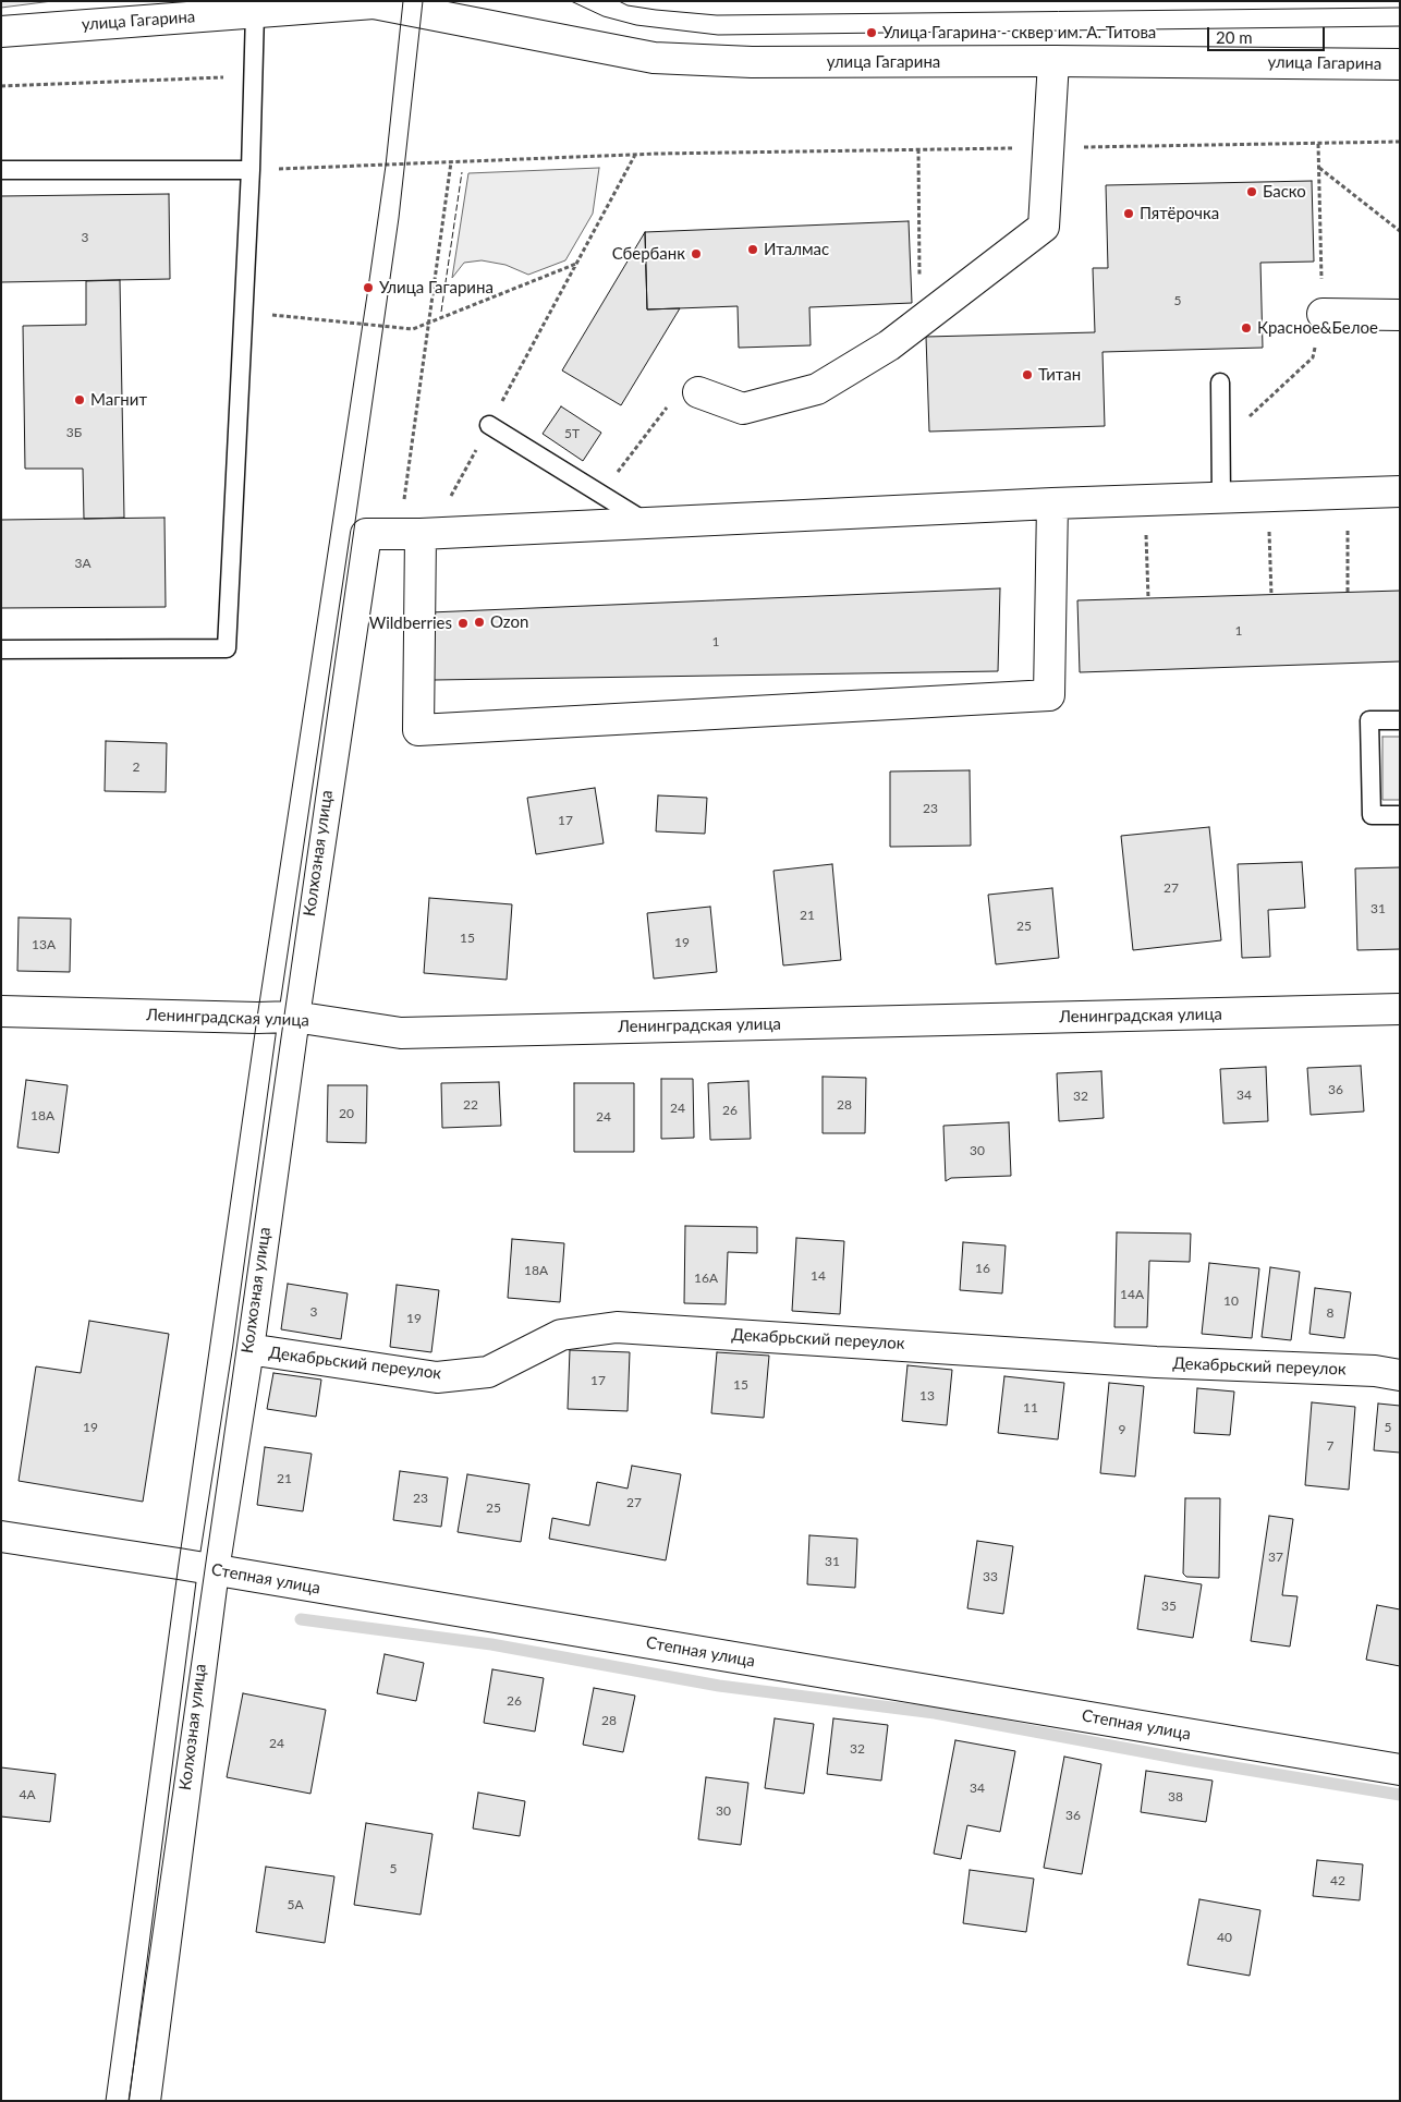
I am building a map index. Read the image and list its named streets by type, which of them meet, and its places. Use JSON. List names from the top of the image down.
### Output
{
  "streets": {
    "street": [
      "улица Гагарина",
      "Колхозная улица",
      "Ленинградская улица",
      "Декабрьский переулок",
      "Степная улица"
    ]
  },
  "crossings": [
    ["Колхозная улица", "Ленинградская улица"],
    ["Колхозная улица", "Декабрьский переулок"],
    ["Колхозная улица", "Степная улица"]
  ],
  "places": [
    "Улица Гагарина - сквер им. А. Титова",
    "Баско",
    "Пятёрочка",
    "Италмас",
    "Сбербанк",
    "Улица Гагарина",
    "Красное&Белое",
    "Титан",
    "Магнит",
    "Ozon",
    "Wildberries"
  ],
  "house_numbers": [
    "3",
    "5",
    "3Б",
    "5Т",
    "3А",
    "1",
    "1",
    "2",
    "23",
    "17",
    "27",
    "31",
    "21",
    "25",
    "15",
    "19",
    "13А",
    "36",
    "34",
    "32",
    "22",
    "28",
    "24",
    "26",
    "20",
    "18А",
    "24",
    "30",
    "16",
    "18А",
    "14",
    "16А",
    "14А",
    "10",
    "3",
    "8",
    "19",
    "17",
    "15",
    "13",
    "11",
    "19",
    "5",
    "9",
    "7",
    "21",
    "23",
    "27",
    "25",
    "37",
    "31",
    "33",
    "35",
    "26",
    "28",
    "24",
    "32",
    "34",
    "4А",
    "38",
    "30",
    "36",
    "5",
    "42",
    "5А",
    "40"
  ],
  "scale_bar": "20 m"
}
